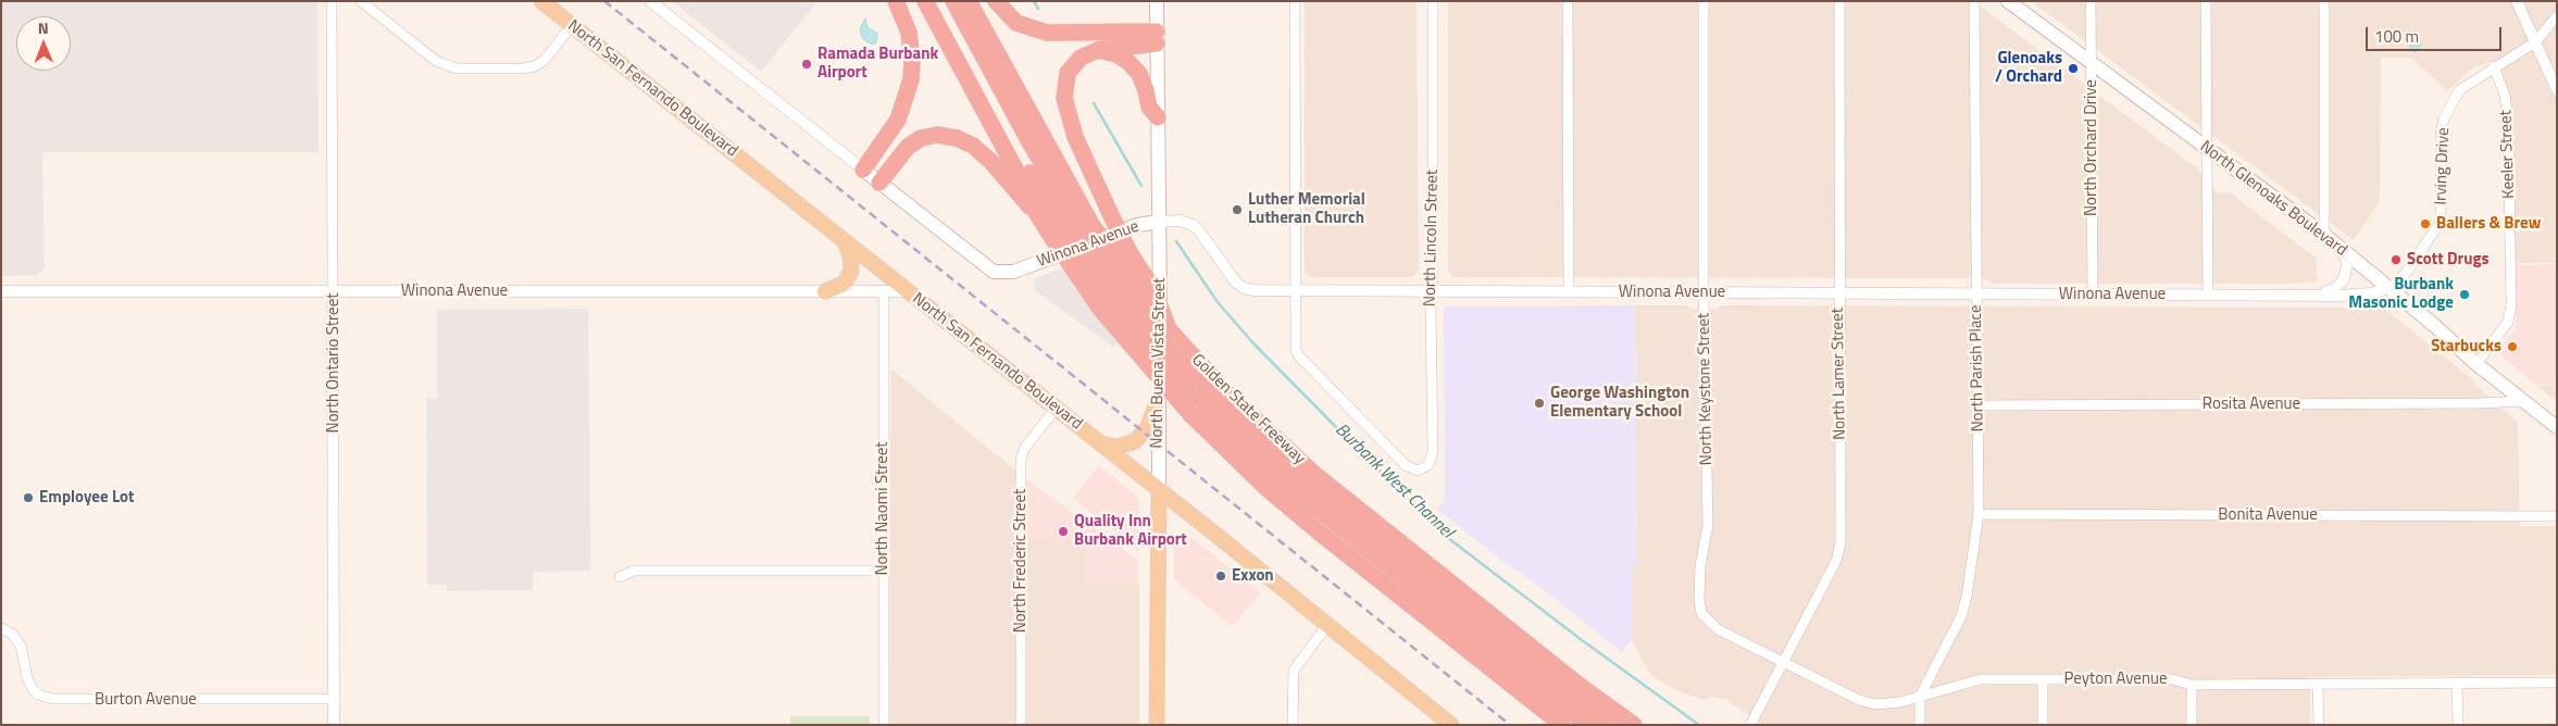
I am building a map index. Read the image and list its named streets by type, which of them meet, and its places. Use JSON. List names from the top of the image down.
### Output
{
  "streets": {
    "highway": ["Golden State Freeway"],
    "main road": [
      "North San Fernando Boulevard",
      "North Glenoaks Boulevard",
      "Winona Avenue",
      "North Buena Vista Street"
    ],
    "street": [
      "North Orchard Drive",
      "Keeler Street",
      "Irving Drive",
      "North Lincoln Street",
      "North Ontario Street",
      "North Parish Place",
      "North Lamer Street",
      "North Keystone Street",
      "Rosita Avenue",
      "North Naomi Street",
      "Bonita Avenue",
      "North Frederic Street",
      "Peyton Avenue",
      "Burton Avenue"
    ]
  },
  "crossings": [
    ["North San Fernando Boulevard", "Winona Avenue"],
    ["North San Fernando Boulevard", "North Buena Vista Street"],
    ["North San Fernando Boulevard", "North Frederic Street"],
    ["North Orchard Drive", "North Glenoaks Boulevard"],
    ["North Orchard Drive", "Winona Avenue"],
    ["Keeler Street", "Irving Drive"],
    ["Keeler Street", "North Glenoaks Boulevard"],
    ["Irving Drive", "North Glenoaks Boulevard"],
    ["Irving Drive", "Winona Avenue"],
    ["North Glenoaks Boulevard", "Winona Avenue"],
    ["North Glenoaks Boulevard", "Rosita Avenue"],
    ["North Lincoln Street", "Winona Avenue"],
    ["Winona Avenue", "North Ontario Street"],
    ["Winona Avenue", "North Buena Vista Street"],
    ["Winona Avenue", "North Parish Place"],
    ["Winona Avenue", "North Lamer Street"],
    ["Winona Avenue", "North Keystone Street"],
    ["Winona Avenue", "North Naomi Street"],
    ["North Ontario Street", "Burton Avenue"],
    ["North Parish Place", "Rosita Avenue"],
    ["North Parish Place", "Bonita Avenue"],
    ["North Parish Place", "Peyton Avenue"],
    ["North Lamer Street", "Peyton Avenue"],
    ["North Keystone Street", "Peyton Avenue"]
  ],
  "water": ["Burbank West Channel"],
  "places": [
    "Ramada Burbank Airport",
    "Glenoaks / Orchard",
    "Luther Memorial Lutheran Church",
    "Ballers & Brew",
    "Scott Drugs",
    "Burbank Masonic Lodge",
    "Starbucks",
    "George Washington Elementary School",
    "Employee Lot",
    "Quality Inn Burbank Airport",
    "Exxon"
  ],
  "scale_bar": "100 m",
  "north": "top"
}
